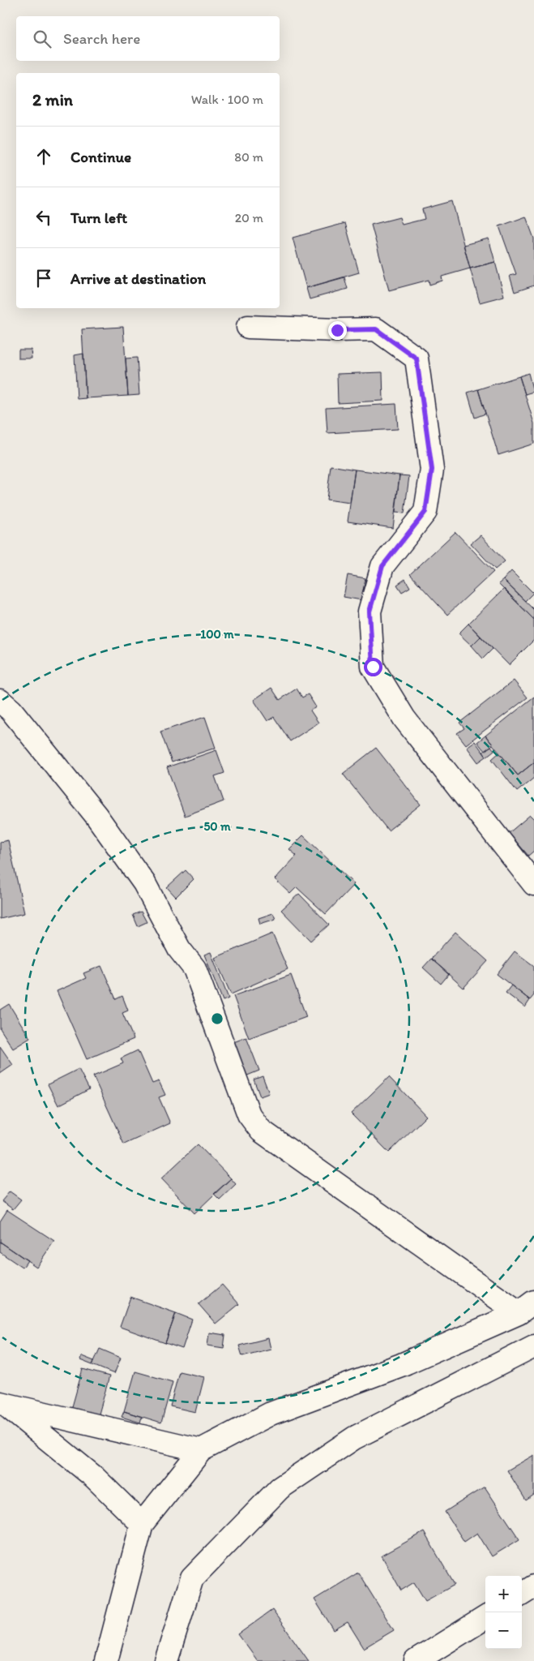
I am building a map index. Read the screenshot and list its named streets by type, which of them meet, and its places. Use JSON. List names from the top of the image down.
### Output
{
  "page": {
    "search": "Search here",
    "heading": ["2 min", "Walk · 100 m"],
    "list": [
      ["Continue", "80 m"],
      ["Turn left", "20 m"],
      "Arrive at destination"
    ],
    "map_buttons": ["+", "−"]
  },
  "rings": ["100 m", "50 m"]
}
